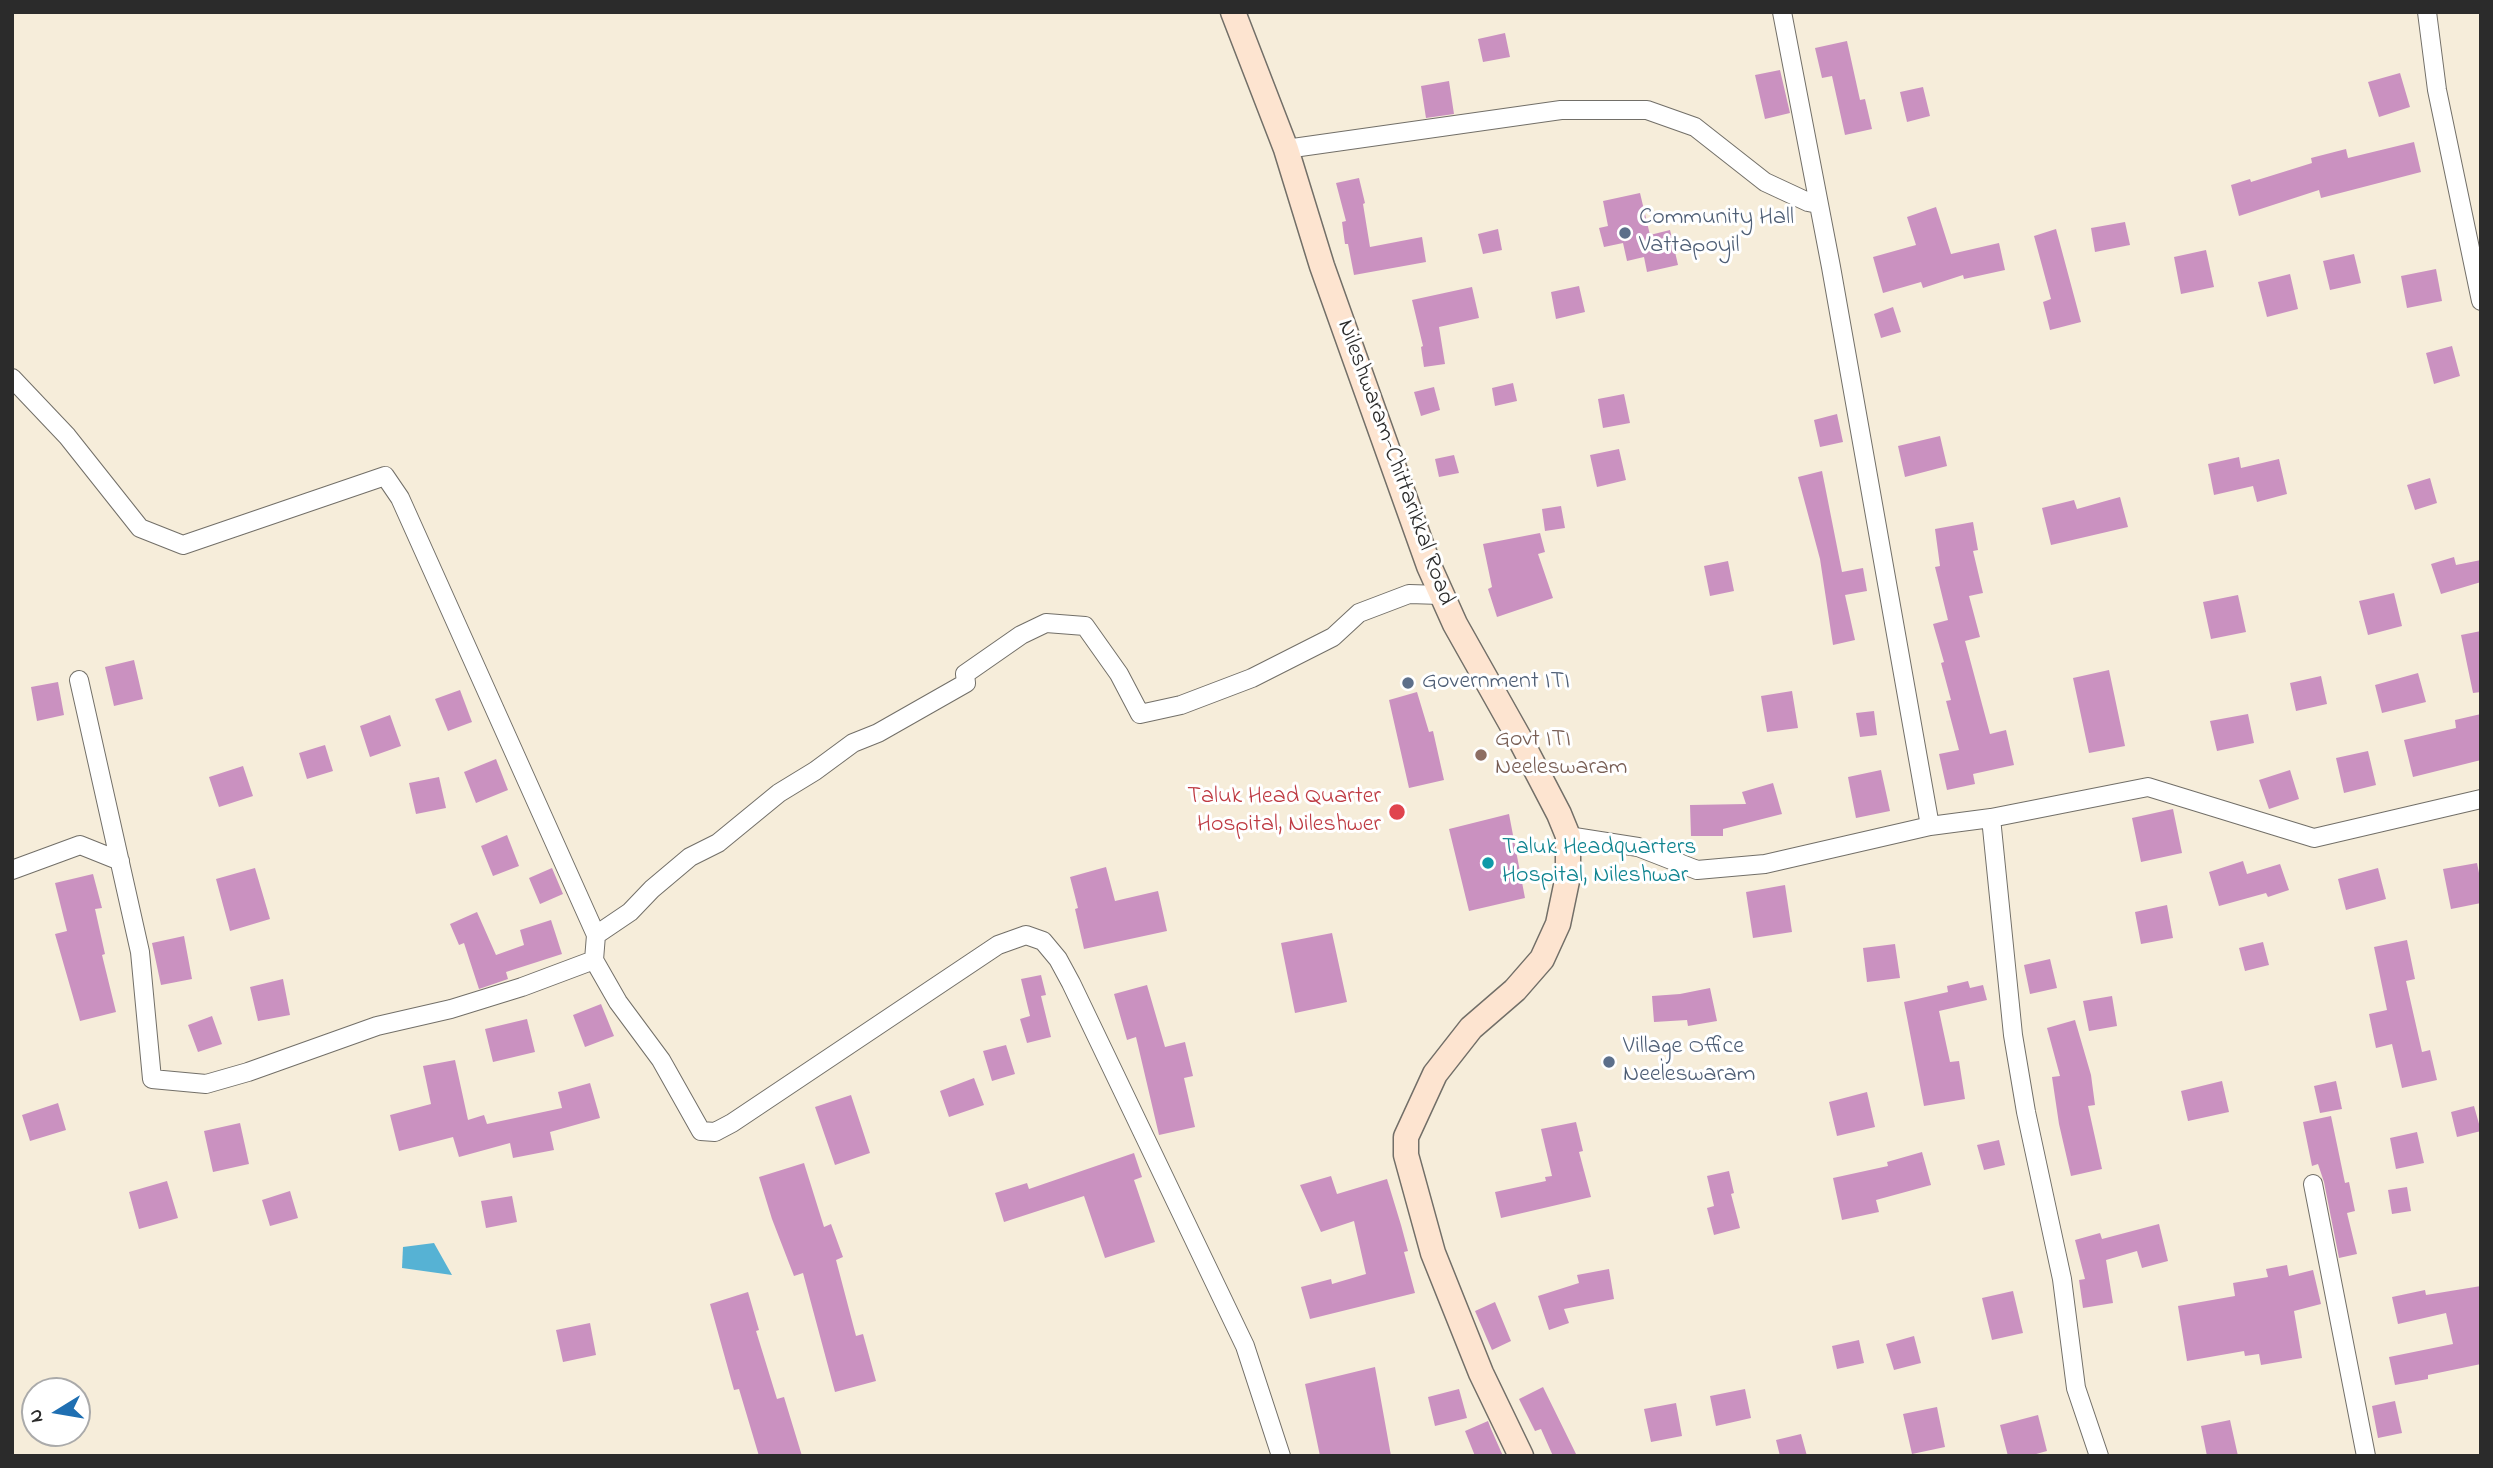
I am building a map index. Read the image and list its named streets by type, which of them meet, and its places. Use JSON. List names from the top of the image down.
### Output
{
  "streets": {
    "main road": ["Nileshwaram-Chittarikkal Road"]
  },
  "places": [
    "Community Hall Vattapoyil",
    "Government ITI",
    "Govt ITI Neeleswaram",
    "Taluk Head Quarter Hospital, Nileshwer",
    "Taluk Headquarters Hospital, Nileshwar",
    "Village Office Neeleswaram"
  ],
  "north": "left"
}
